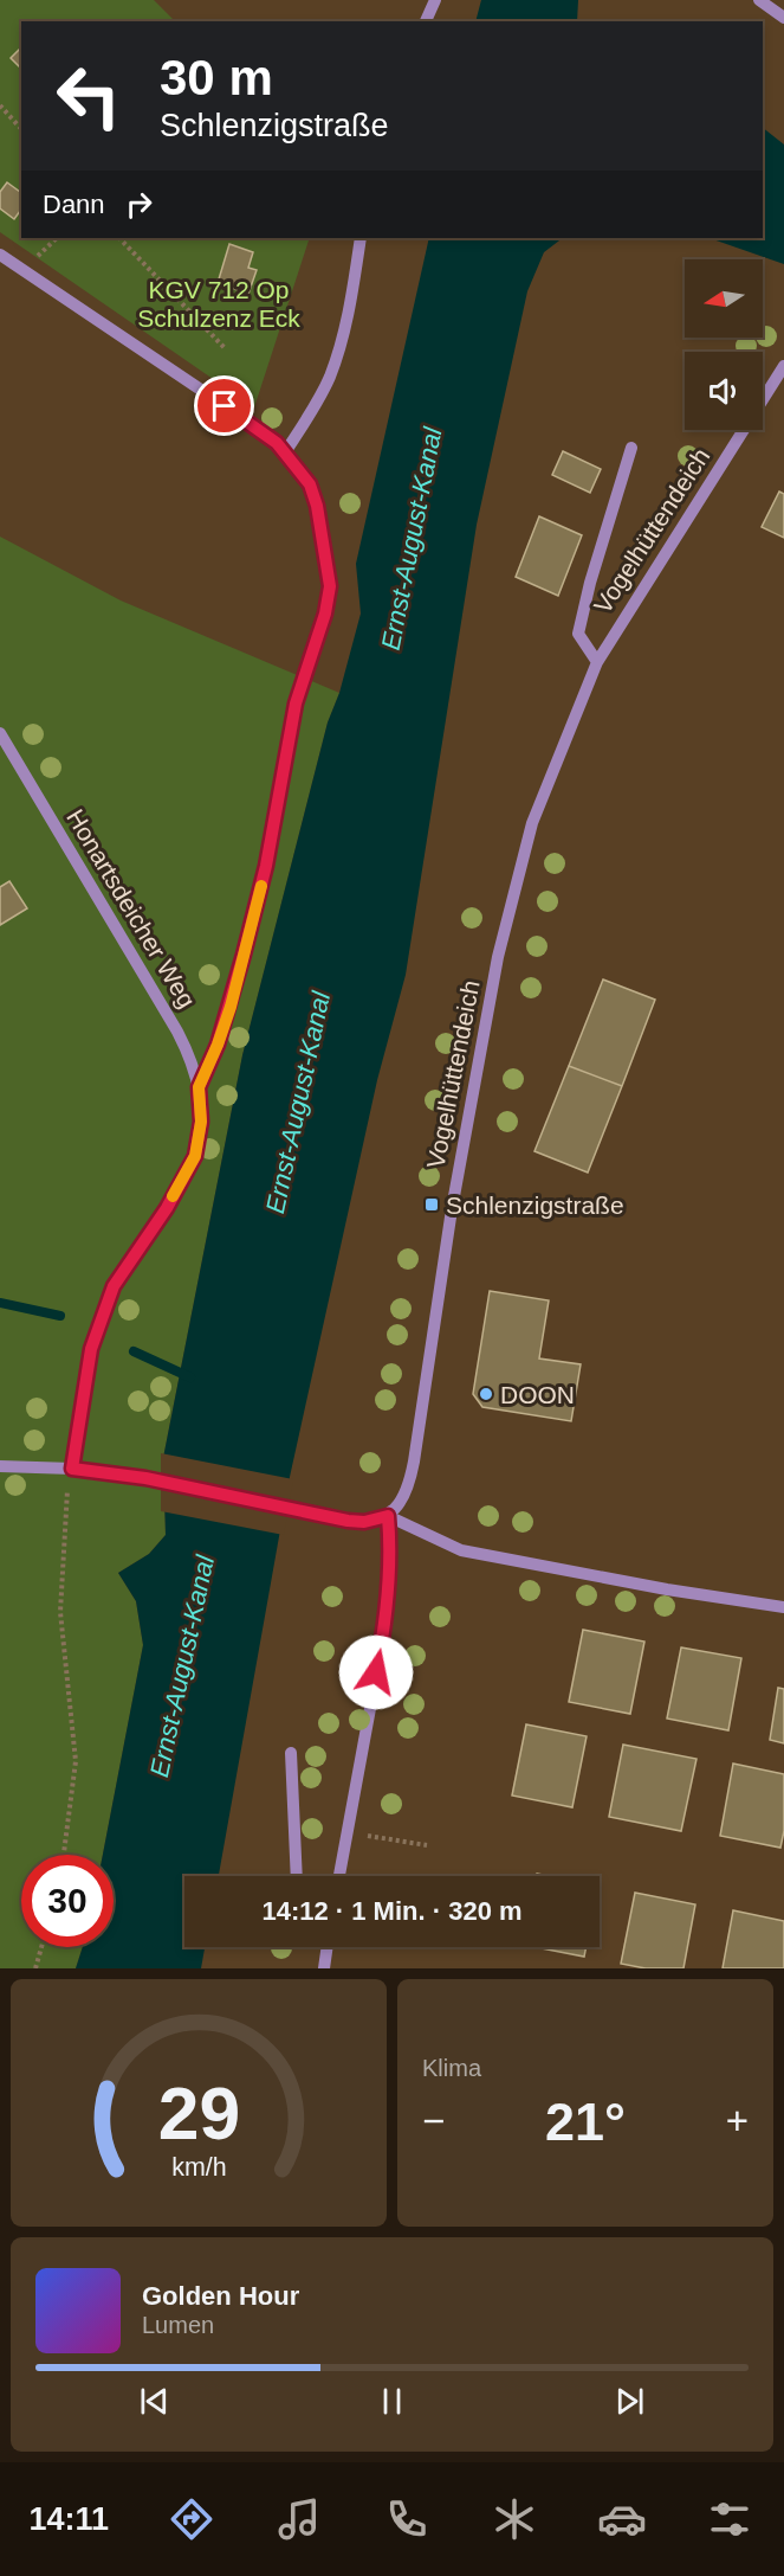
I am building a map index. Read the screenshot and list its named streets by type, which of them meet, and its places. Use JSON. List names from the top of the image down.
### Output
{
  "streets": {
    "street": ["Vogelhüttendeich", "Honartsdeicher Weg"]
  },
  "water": ["Ernst-August-Kanal"],
  "parks": ["KGV 712 Op Schulzenz Eck"],
  "places": {
    "transit": ["Schlenzigstraße"],
    "other": ["DOON"]
  },
  "north": "left",
  "page": {
    "turn": ["30 m", "Schlenzigstraße"],
    "then": "Dann",
    "limit": "30",
    "trip": "14:12 · 1 Min. · 320 m",
    "tile": "Klima",
    "heat": ["−", "21°", "+"],
    "song": ["Golden Hour", "Lumen"],
    "tabs": "14:11",
    "gauge": ["29", "km/h"]
  }
}
